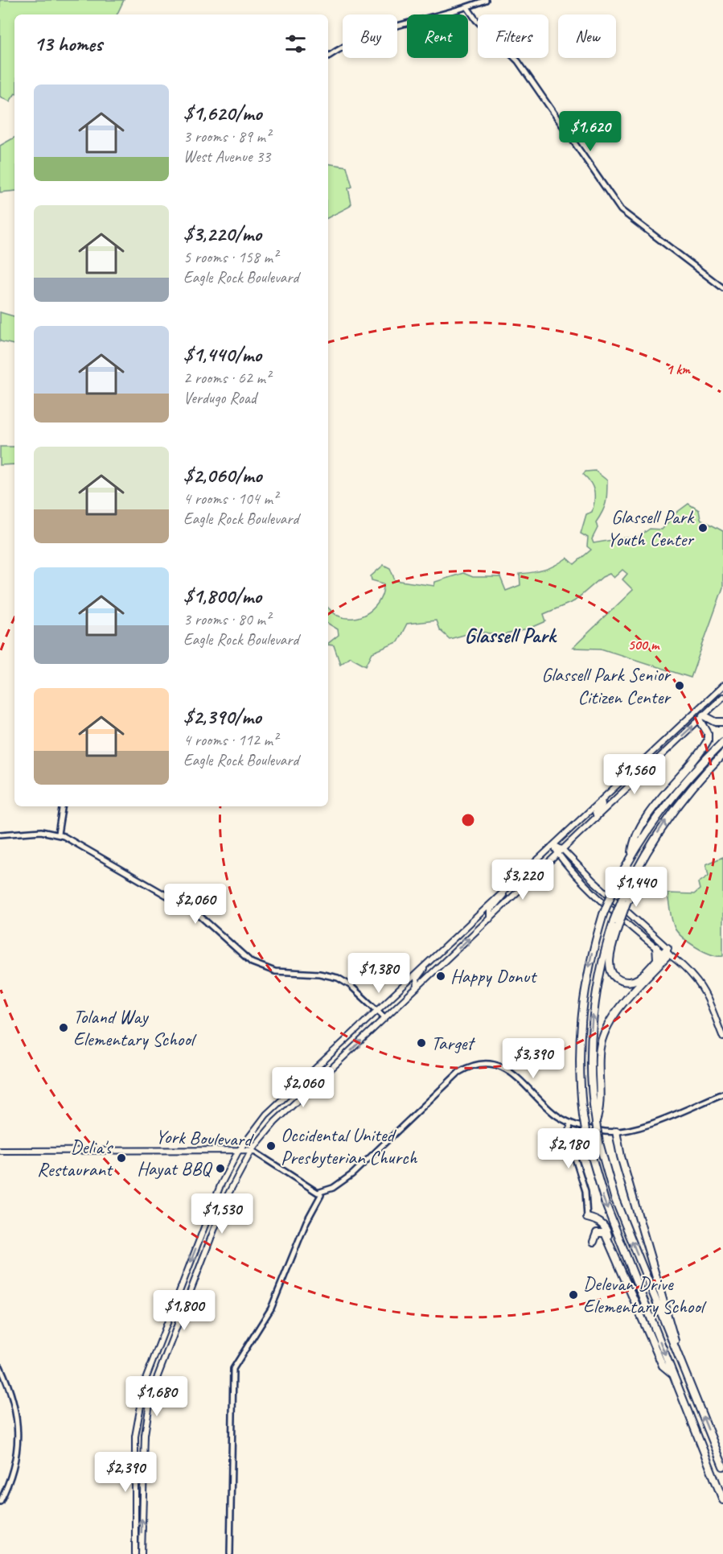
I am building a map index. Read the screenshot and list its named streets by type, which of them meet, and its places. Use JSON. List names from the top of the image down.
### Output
{
  "streets": {
    "main road": ["York Boulevard"]
  },
  "districts": ["Glassell Park"],
  "places": [
    "Glassell Park Youth Center",
    "Glassell Park Senior Citizen Center",
    "Happy Donut",
    "Toland Way Elementary School",
    "Target",
    "Occidental United Presbyterian Church",
    "Delia's Restaurant",
    "Hayat BBQ",
    "Delevan Drive Elementary School"
  ],
  "page": {
    "chip": [
      "Buy",
      "Rent",
      "Filters",
      "New"
    ],
    "heading": "13 homes",
    "list": [
      {
        "name": "$1,620/mo",
        "note": "3 rooms · 89 m² · West Avenue 33"
      },
      {
        "name": "$3,220/mo",
        "note": "5 rooms · 158 m² · Eagle Rock Boulevard"
      },
      {
        "name": "$1,440/mo",
        "note": "2 rooms · 62 m² · Verdugo Road"
      },
      {
        "name": "$2,060/mo",
        "note": "4 rooms · 104 m² · Eagle Rock Boulevard"
      },
      {
        "name": "$1,800/mo",
        "note": "3 rooms · 80 m² · Eagle Rock Boulevard"
      },
      {
        "name": "$2,390/mo",
        "note": "4 rooms · 112 m² · Eagle Rock Boulevard"
      }
    ],
    "price": [
      "$1,620",
      "$1,560",
      "$3,220",
      "$1,440",
      "$2,060",
      "$1,380",
      "$3,390",
      "$2,060",
      "$2,180",
      "$1,530",
      "$1,800",
      "$1,680",
      "$2,390"
    ]
  },
  "rings": ["1 km", "500 m"]
}
